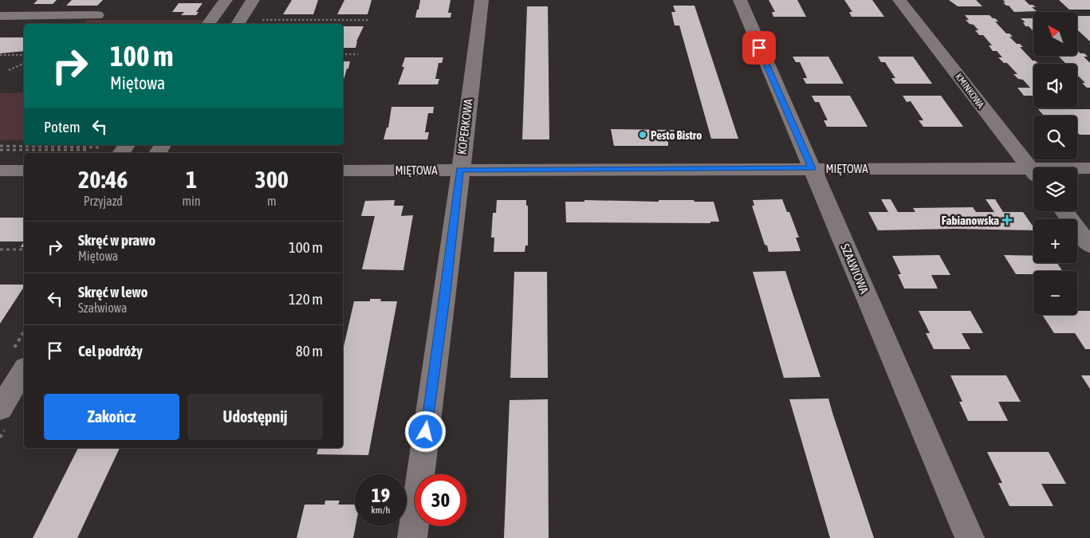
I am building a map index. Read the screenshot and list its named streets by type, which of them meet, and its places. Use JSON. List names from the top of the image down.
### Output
{
  "streets": {
    "street": [
      "KMINKOWA",
      "KOPERKOWA",
      "MIĘTOWA",
      "SZAŁWIOWA"
    ]
  },
  "crossings": [
    ["KOPERKOWA", "MIĘTOWA"],
    ["MIĘTOWA", "SZAŁWIOWA"]
  ],
  "places": {
    "other": ["Pesto Bistro"],
    "health": ["Fabianowska"]
  },
  "north": "top left",
  "page": {
    "map_buttons": ["+", "−"],
    "turn": ["100 m", "Miętowa"],
    "then": "Potem",
    "eta": [
      "20:46",
      "Przyjazd",
      "1",
      "min",
      "300",
      "m"
    ],
    "list": [
      {
        "name": "Skręć w prawo",
        "note": "Miętowa",
        "value": "100 m"
      },
      {
        "name": "Skręć w lewo",
        "note": "Szałwiowa",
        "value": "120 m"
      },
      {
        "name": "Cel podróży",
        "value": "80 m"
      }
    ],
    "buttons": ["Zakończ", "Udostępnij"],
    "speed": "19 km/h",
    "limit": "30"
  }
}
